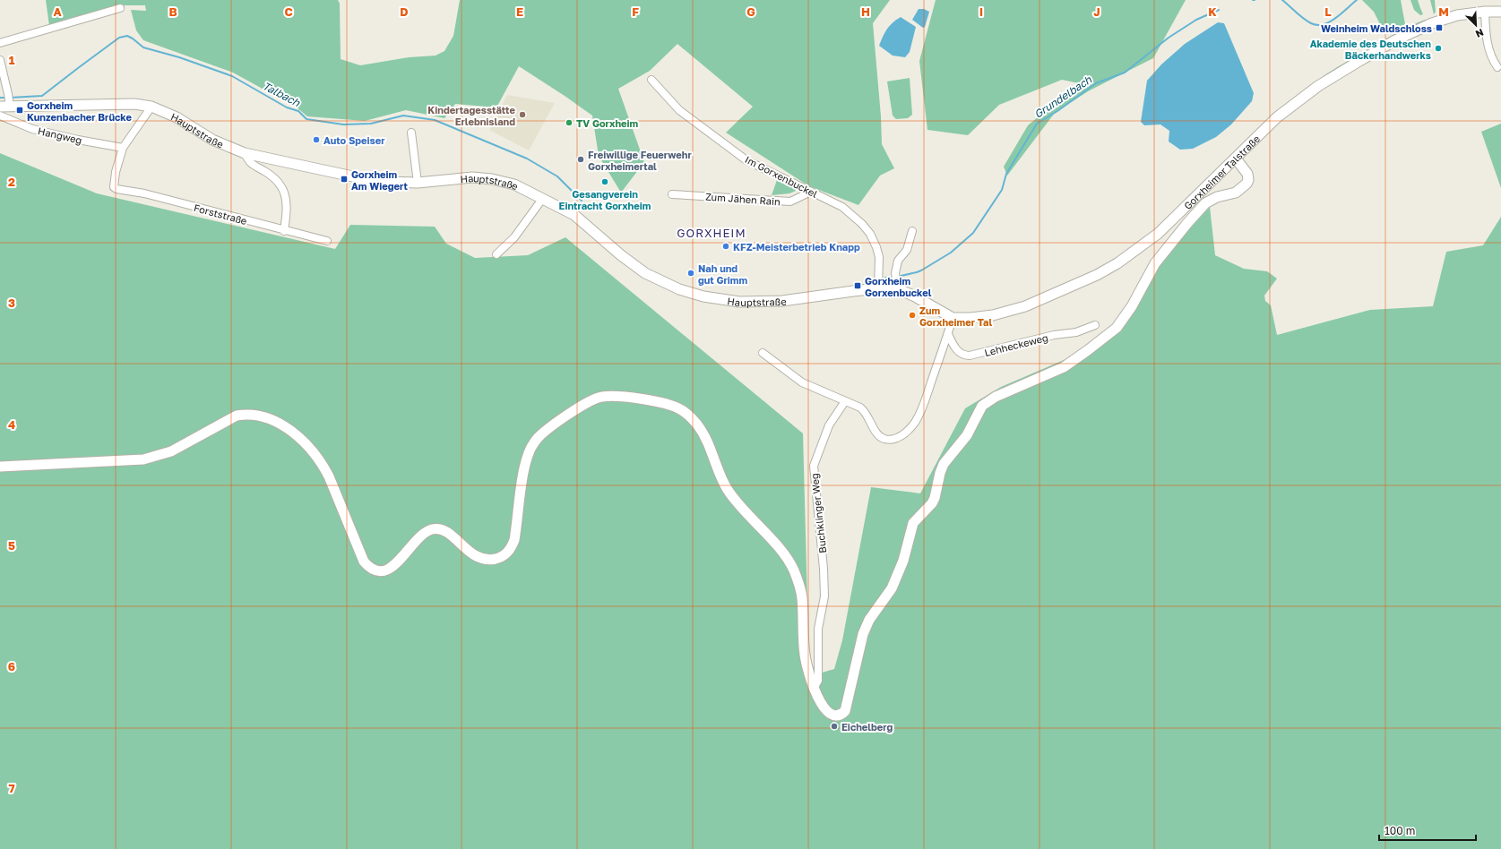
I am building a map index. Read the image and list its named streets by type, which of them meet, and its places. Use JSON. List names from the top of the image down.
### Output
{
  "streets": {
    "street": [
      "Hauptstraße",
      "Hangweg",
      "Gorxheimer Talstraße",
      "Im Gorxenbuckel",
      "Zum Jähen Rain",
      "Forststraße",
      "Lehheckeweg",
      "Buchklinger Weg"
    ]
  },
  "crossings": [
    ["Hauptstraße", "Gorxheimer Talstraße"],
    ["Hauptstraße", "Im Gorxenbuckel"],
    ["Hangweg", "Forststraße"],
    ["Im Gorxenbuckel", "Zum Jähen Rain"]
  ],
  "districts": ["GORXHEIM"],
  "water": ["Talbach", "Grundelbach"],
  "places": {
    "transit": [
      "Weinheim Waldschloss",
      "Gorxheim Kunzenbacher Brücke",
      "Gorxheim Am Wiegert",
      "Gorxheim Gorxenbuckel"
    ],
    "other": [
      "Akademie des Deutschen Bäckerhandwerks",
      "Kindertagesstätte Erlebnisland",
      "TV Gorxheim",
      "Auto Speiser",
      "Freiwillige Feuerwehr Gorxheimertal",
      "Gesangverein Eintracht Gorxheim",
      "KFZ-Meisterbetrieb Knapp",
      "Nah und gut Grimm",
      "Zum Gorxheimer Tal",
      "Eichelberg"
    ]
  },
  "scale_bar": "100 m",
  "north": "bottom right",
  "grid": {
    "columns": [
      "A",
      "B",
      "C",
      "D",
      "E",
      "F",
      "G",
      "H",
      "I",
      "J",
      "K",
      "L",
      "M"
    ],
    "rows": [
      "1",
      "2",
      "3",
      "4",
      "5",
      "6",
      "7"
    ]
  }
}
